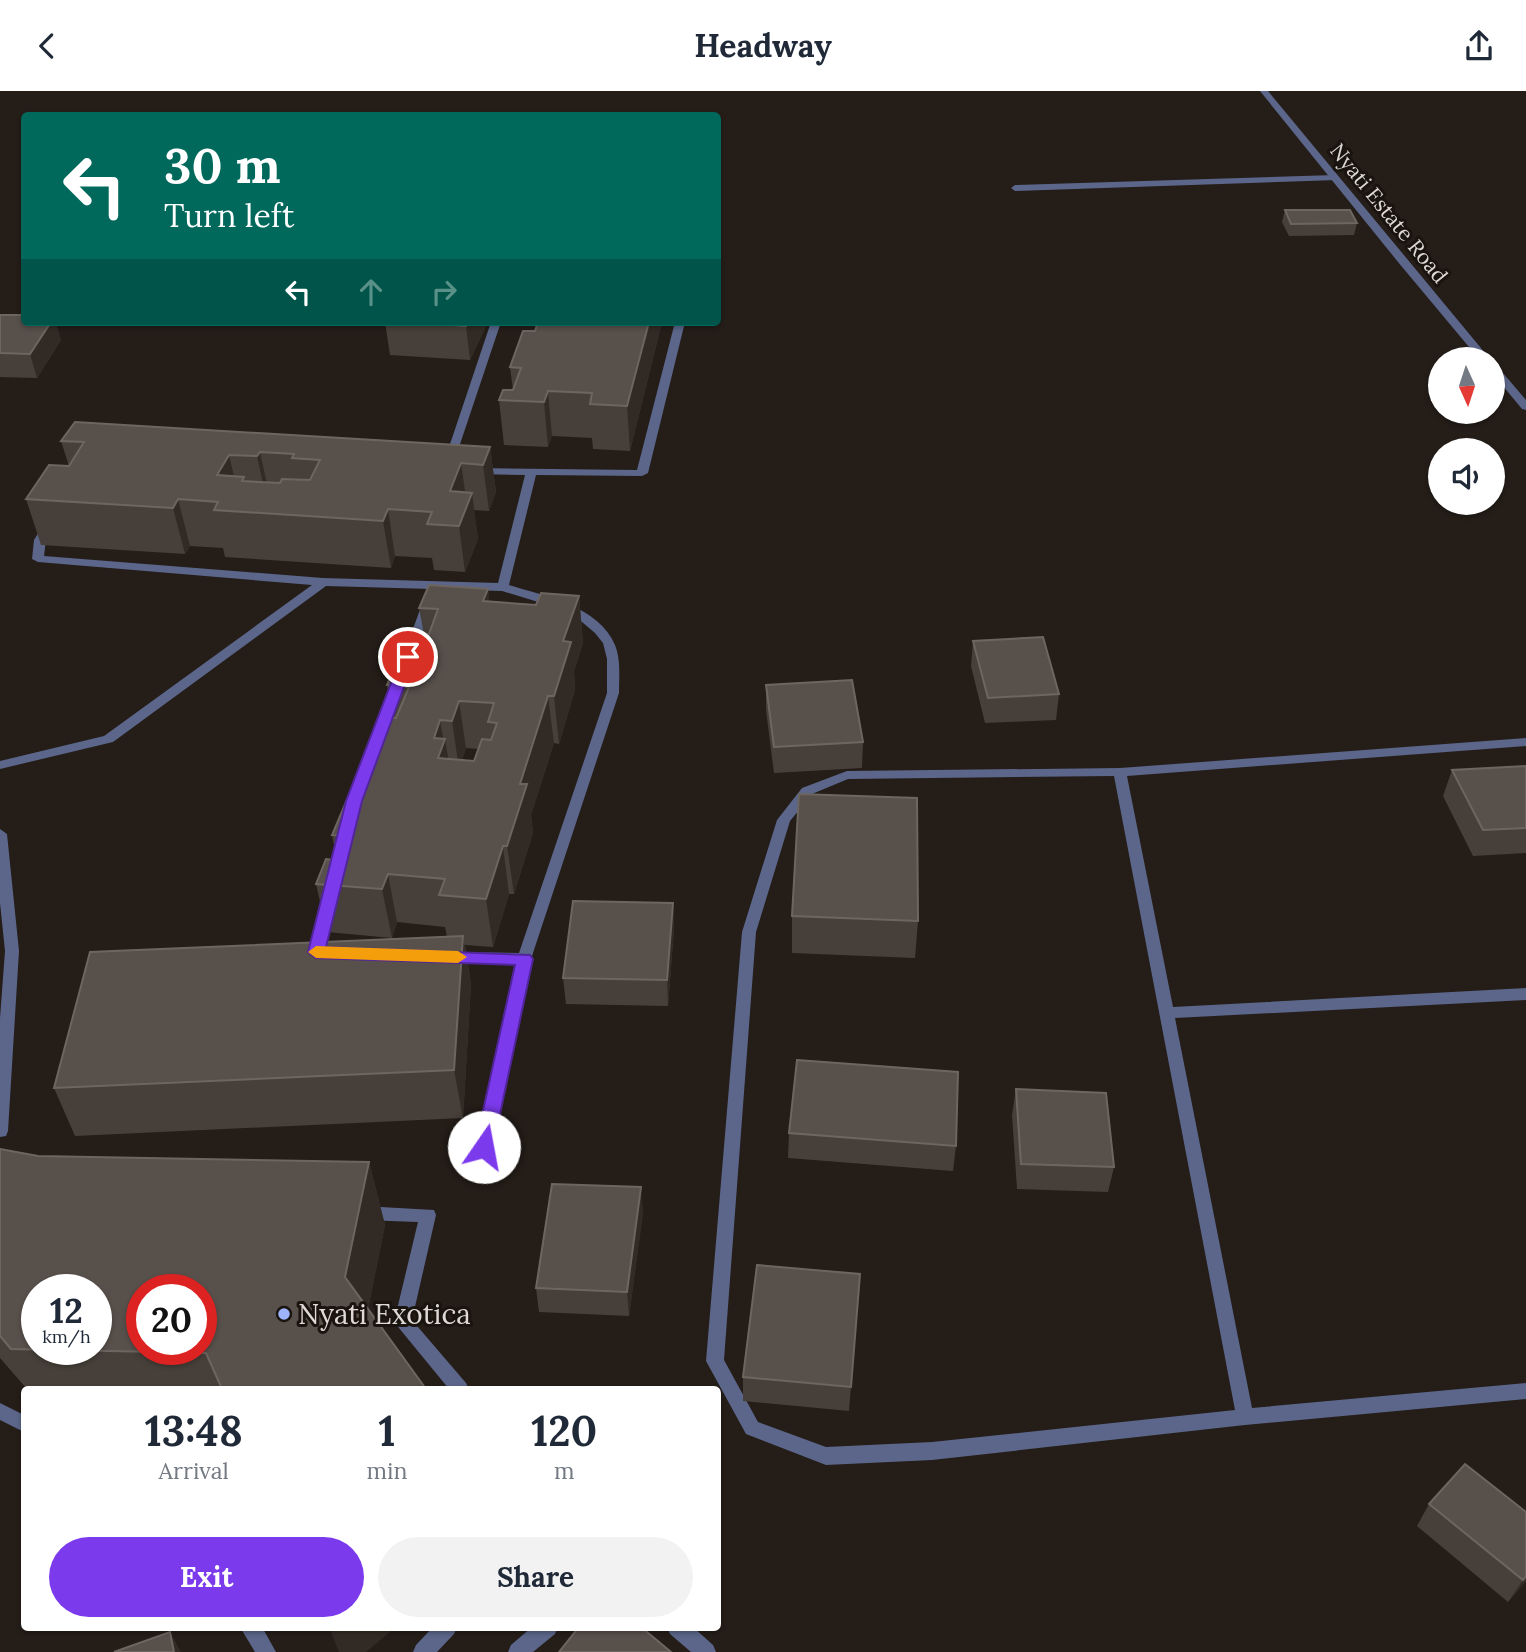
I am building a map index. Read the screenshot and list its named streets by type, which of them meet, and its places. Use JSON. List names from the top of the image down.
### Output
{
  "streets": {
    "street": ["Nyati Estate Road"]
  },
  "places": ["Nyati Exotica"],
  "north": "bottom",
  "page": {
    "header": "Headway",
    "turn": ["30 m", "Turn left"],
    "speed": "12 km/h",
    "limit": "20",
    "eta": [
      "13:48",
      "Arrival",
      "1",
      "min",
      "120",
      "m"
    ],
    "buttons": ["Exit", "Share"]
  }
}
